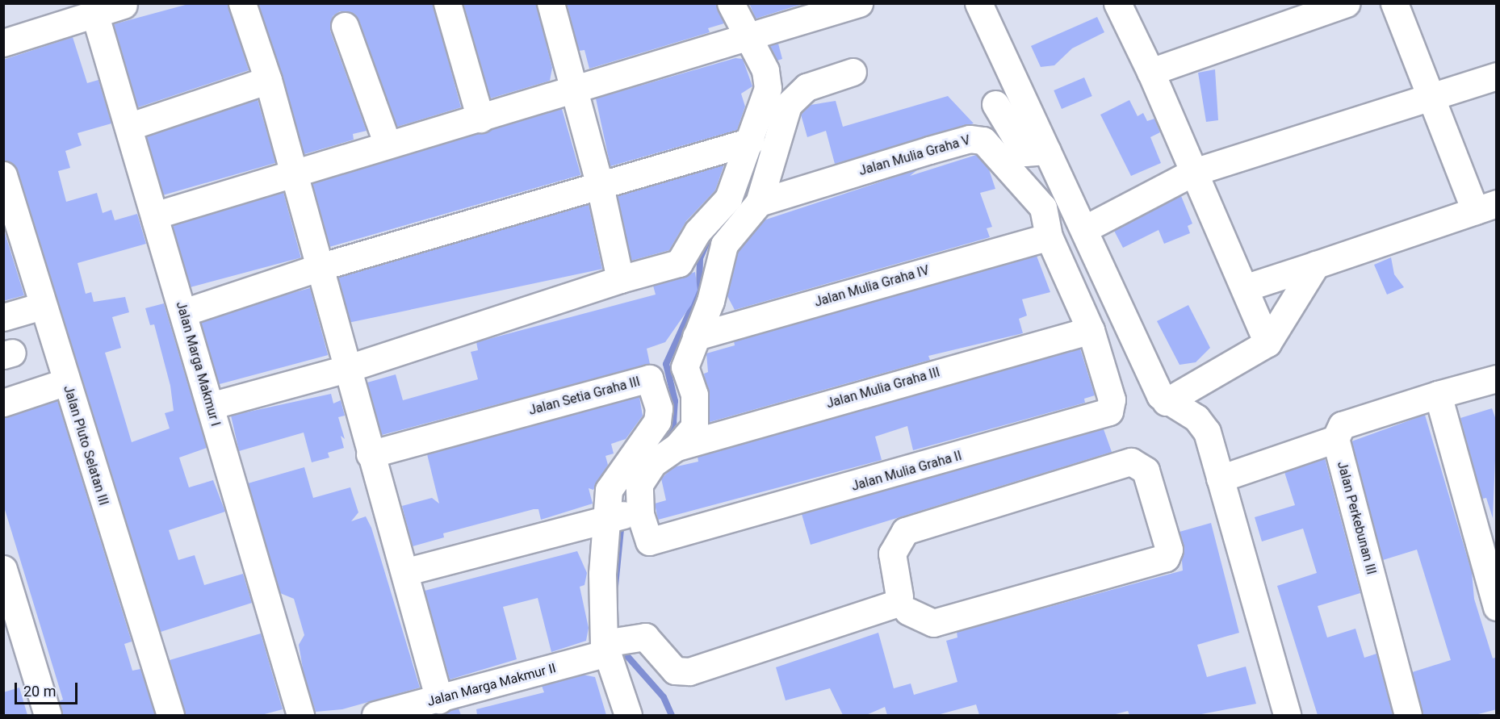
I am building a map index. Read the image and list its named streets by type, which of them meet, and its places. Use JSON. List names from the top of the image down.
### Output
{
  "streets": {
    "street": [
      "Jalan Mulia Graha V",
      "Jalan Mulia Graha IV",
      "Jalan Marga Makmur I",
      "Jalan Mulia Graha III",
      "Jalan Setia Graha III",
      "Jalan Pluto Selatan III",
      "Jalan Mulia Graha II",
      "Jalan Perkebunan III",
      "Jalan Marga Makmur II"
    ]
  },
  "crossings": [
    ["Jalan Mulia Graha V", "Jalan Mulia Graha IV"],
    ["Jalan Mulia Graha V", "Jalan Mulia Graha III"],
    ["Jalan Mulia Graha V", "Jalan Mulia Graha II"],
    ["Jalan Mulia Graha III", "Jalan Mulia Graha II"]
  ],
  "scale_bar": "20 m"
}
